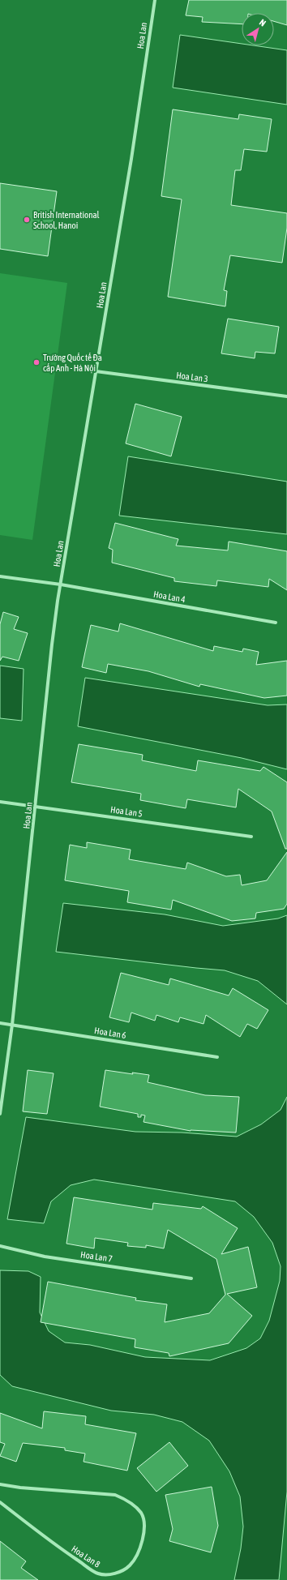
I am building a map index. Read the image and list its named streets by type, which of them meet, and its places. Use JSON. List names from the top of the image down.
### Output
{
  "streets": {
    "street": [
      "Hoa Lan",
      "Hoa Lan 3",
      "Hoa Lan 4",
      "Hoa Lan 5",
      "Hoa Lan 6",
      "Hoa Lan 7",
      "Hoa Lan 8"
    ]
  },
  "crossings": [
    ["Hoa Lan", "Hoa Lan 3"],
    ["Hoa Lan", "Hoa Lan 4"],
    ["Hoa Lan", "Hoa Lan 5"],
    ["Hoa Lan", "Hoa Lan 6"]
  ],
  "places": ["British International School, Hanoi", "Trường Quốc tế Đa cấp Anh - Hà Nội"],
  "north": "top right"
}
